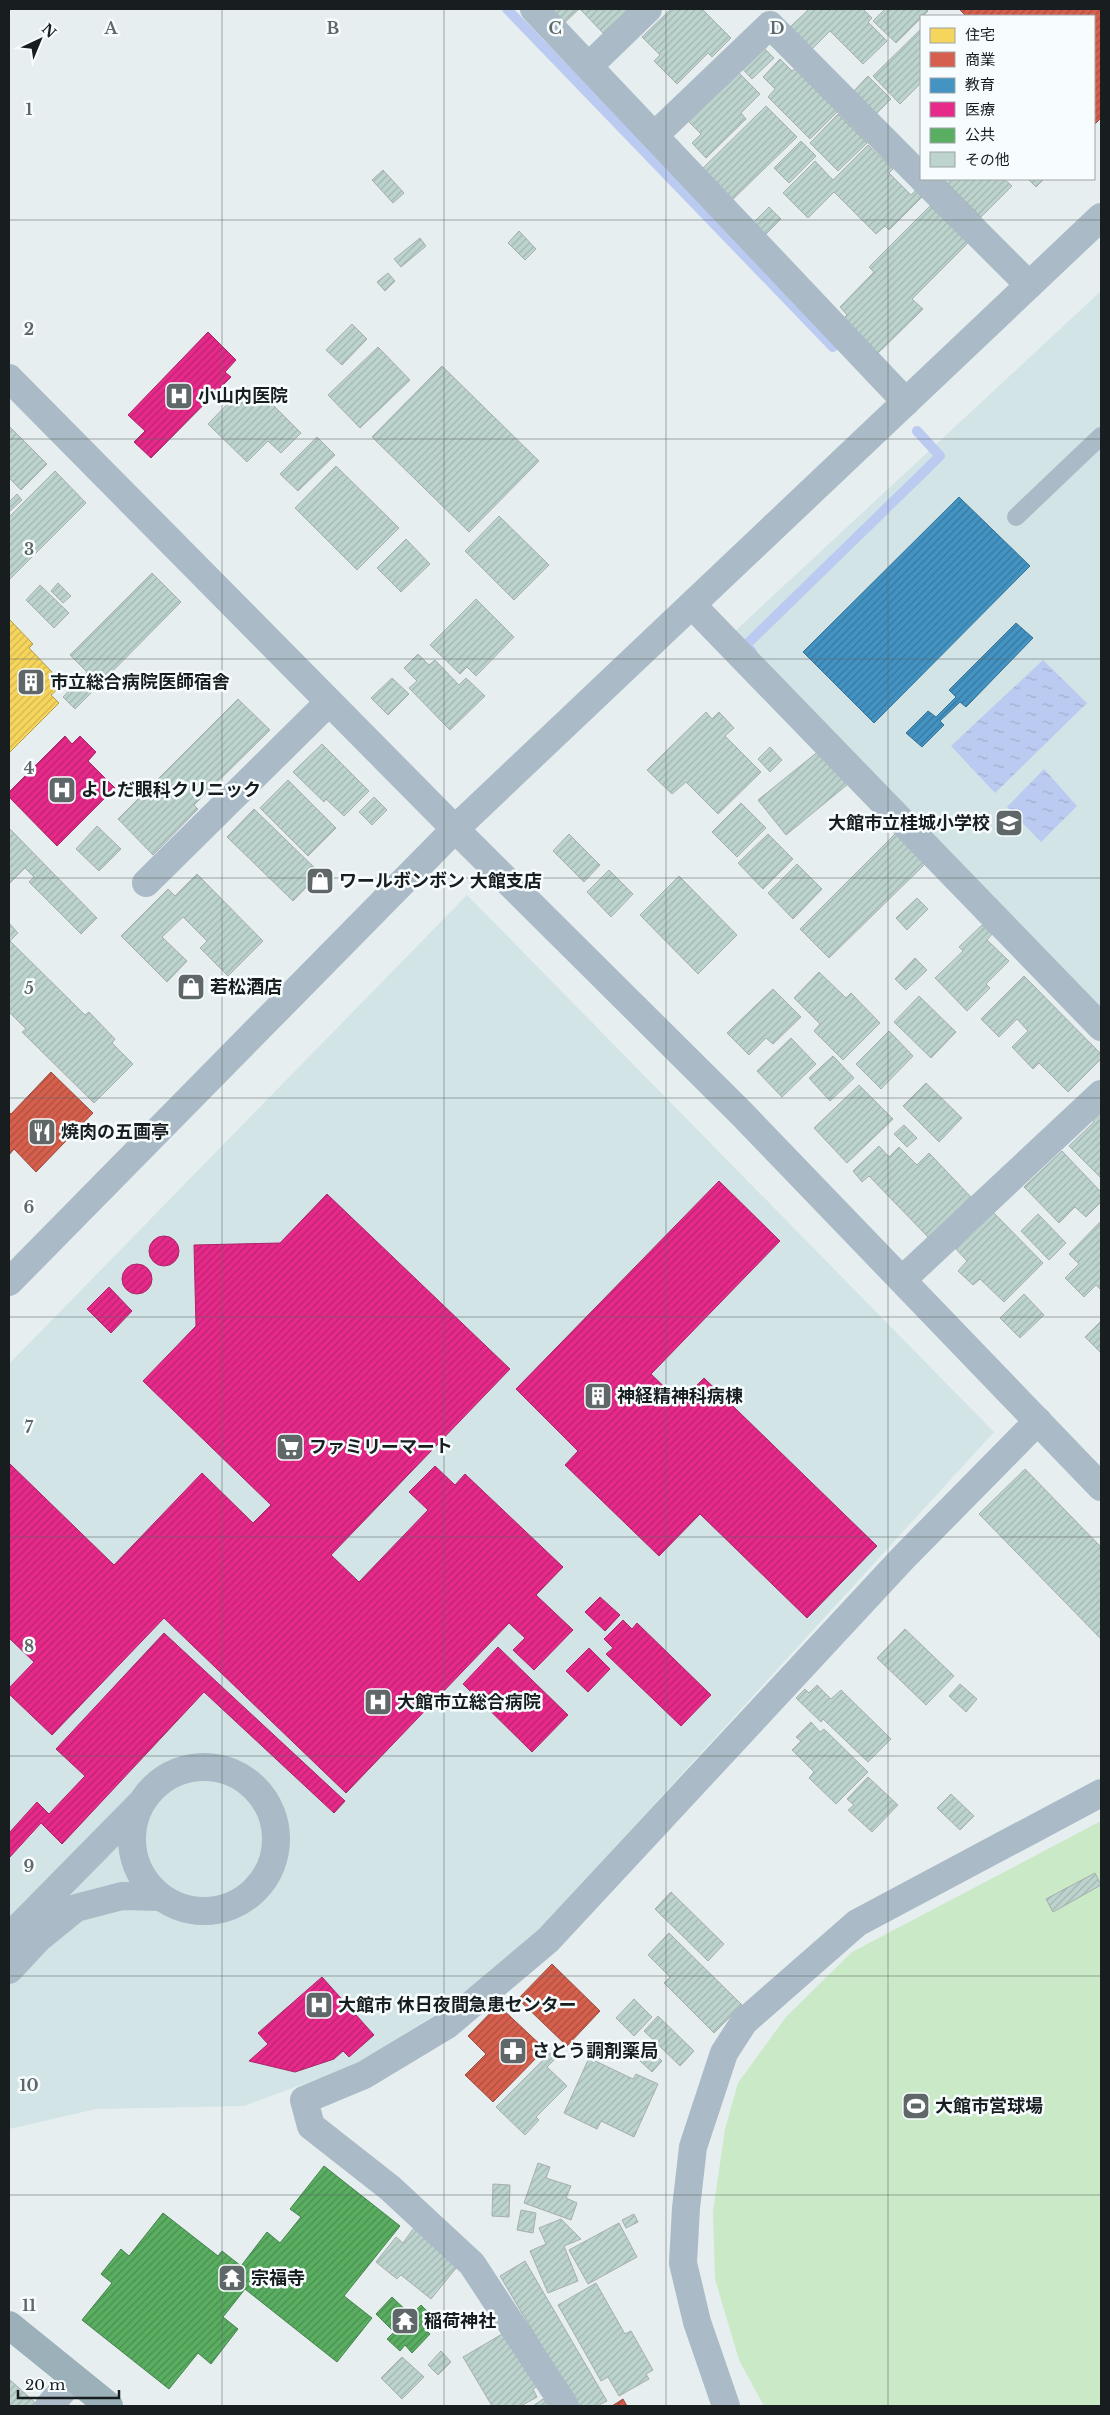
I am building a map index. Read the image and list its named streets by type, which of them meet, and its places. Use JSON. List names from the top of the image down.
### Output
{
  "places": {
    "hospital": [
      "小山内医院",
      "よしだ眼科クリニック",
      "大館市立総合病院",
      "大館市 休日夜間急患センター"
    ],
    "building": ["市立総合病院医師宿舎", "神経精神科病棟"],
    "school or university": ["大館市立桂城小学校"],
    "shop": ["ワールボンボン 大館支店", "若松酒店"],
    "restaurant": ["焼肉の五画亭"],
    "supermarket": ["ファミリーマート"],
    "pharmacy": ["さとう調剤薬局"],
    "sports": ["大館市営球場"],
    "temple": ["宗福寺", "稲荷神社"]
  },
  "legend": [
    "住宅",
    "商業",
    "教育",
    "医療",
    "公共",
    "その他"
  ],
  "scale_bar": "20 m",
  "north": "top right",
  "grid": {
    "columns": [
      "A",
      "B",
      "C",
      "D"
    ],
    "rows": [
      "1",
      "2",
      "3",
      "4",
      "5",
      "6",
      "7",
      "8",
      "9",
      "10",
      "11"
    ]
  }
}
